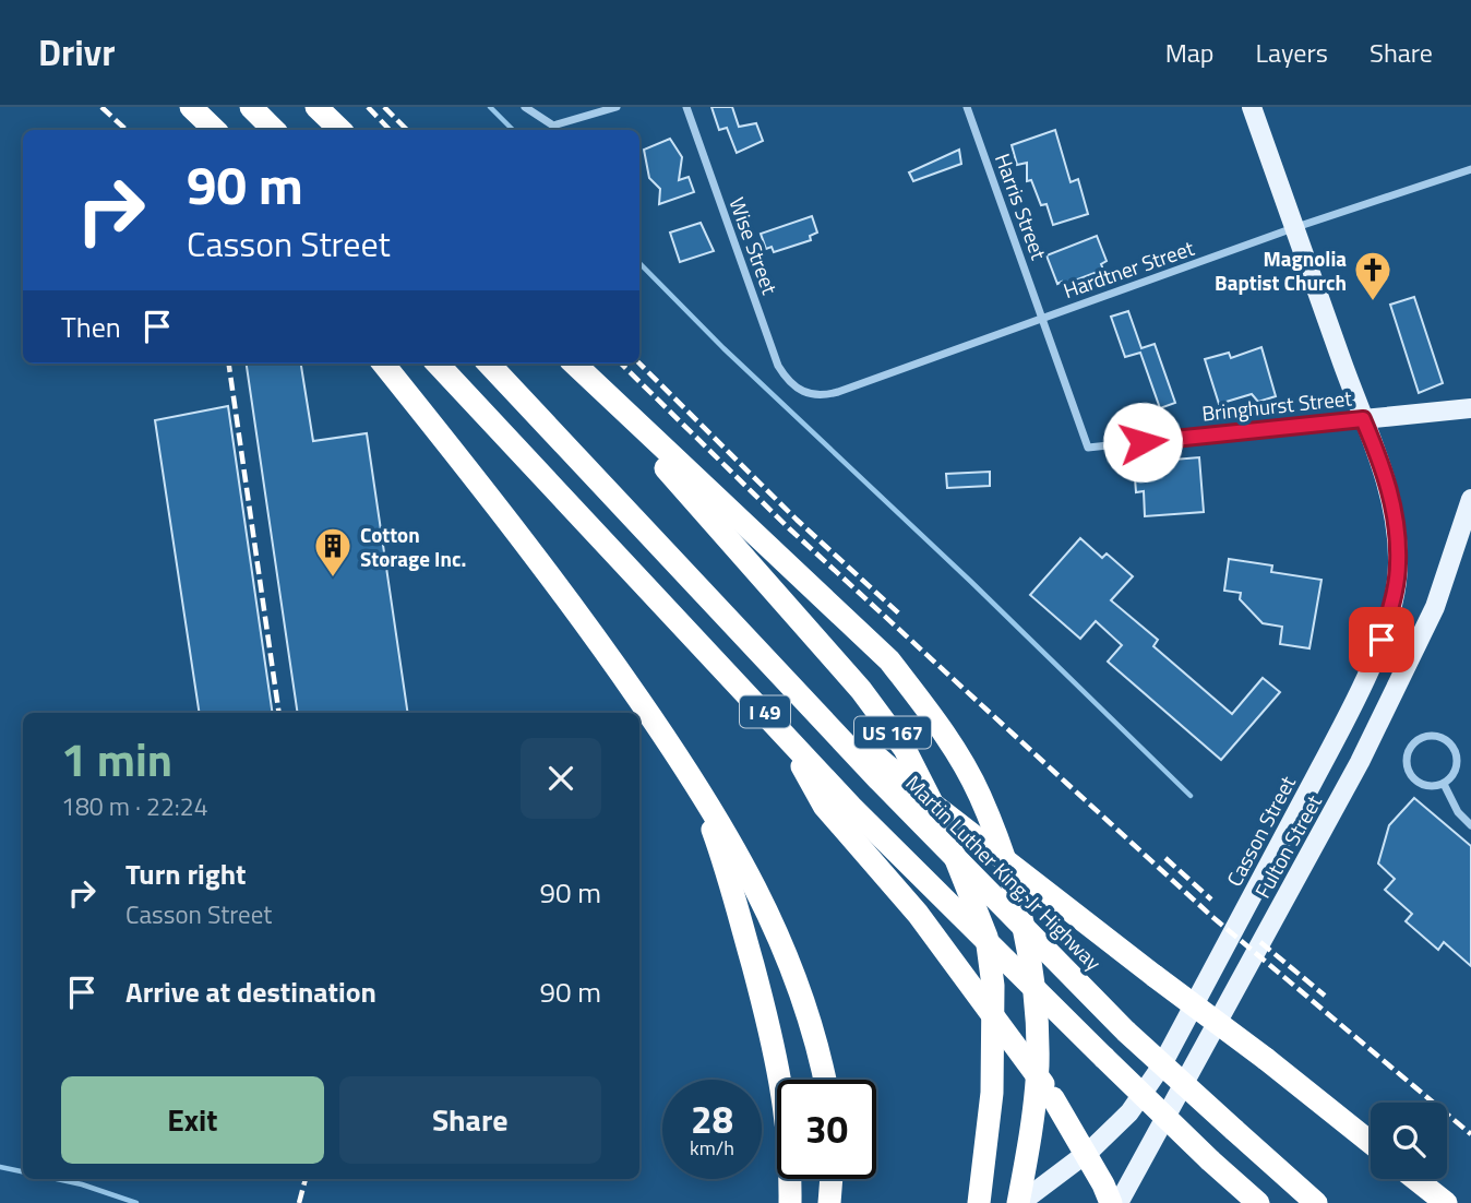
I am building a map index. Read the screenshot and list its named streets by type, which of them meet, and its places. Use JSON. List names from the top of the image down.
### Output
{
  "streets": {
    "highway": ["I 49", "US 167", "Martin Luther King, Jr Highway"],
    "main road": ["Bringhurst Street", "Casson Street", "Fulton Street"],
    "street": ["Harris Street", "Wise Street", "Hardtner Street"]
  },
  "crossings": [
    ["Harris Street", "Hardtner Street"],
    ["Harris Street", "Bringhurst Street"],
    ["Wise Street", "Hardtner Street"],
    ["Hardtner Street", "Casson Street"],
    ["Bringhurst Street", "Casson Street"]
  ],
  "places": {
    "church": ["Magnolia Baptist Church"],
    "building": ["Cotton Storage Inc."]
  },
  "page": {
    "header": "Drivr",
    "nav": ["Map", "Layers", "Share"],
    "turn": ["90 m", "Casson Street"],
    "then": "Then",
    "heading": ["1 min", "180 m · 22:24"],
    "list": [
      {
        "name": "Turn right",
        "note": "Casson Street",
        "value": "90 m"
      },
      {
        "name": "Arrive at destination",
        "value": "90 m"
      }
    ],
    "buttons": ["Exit", "Share"],
    "speed": "28 km/h",
    "limit": "30"
  }
}
